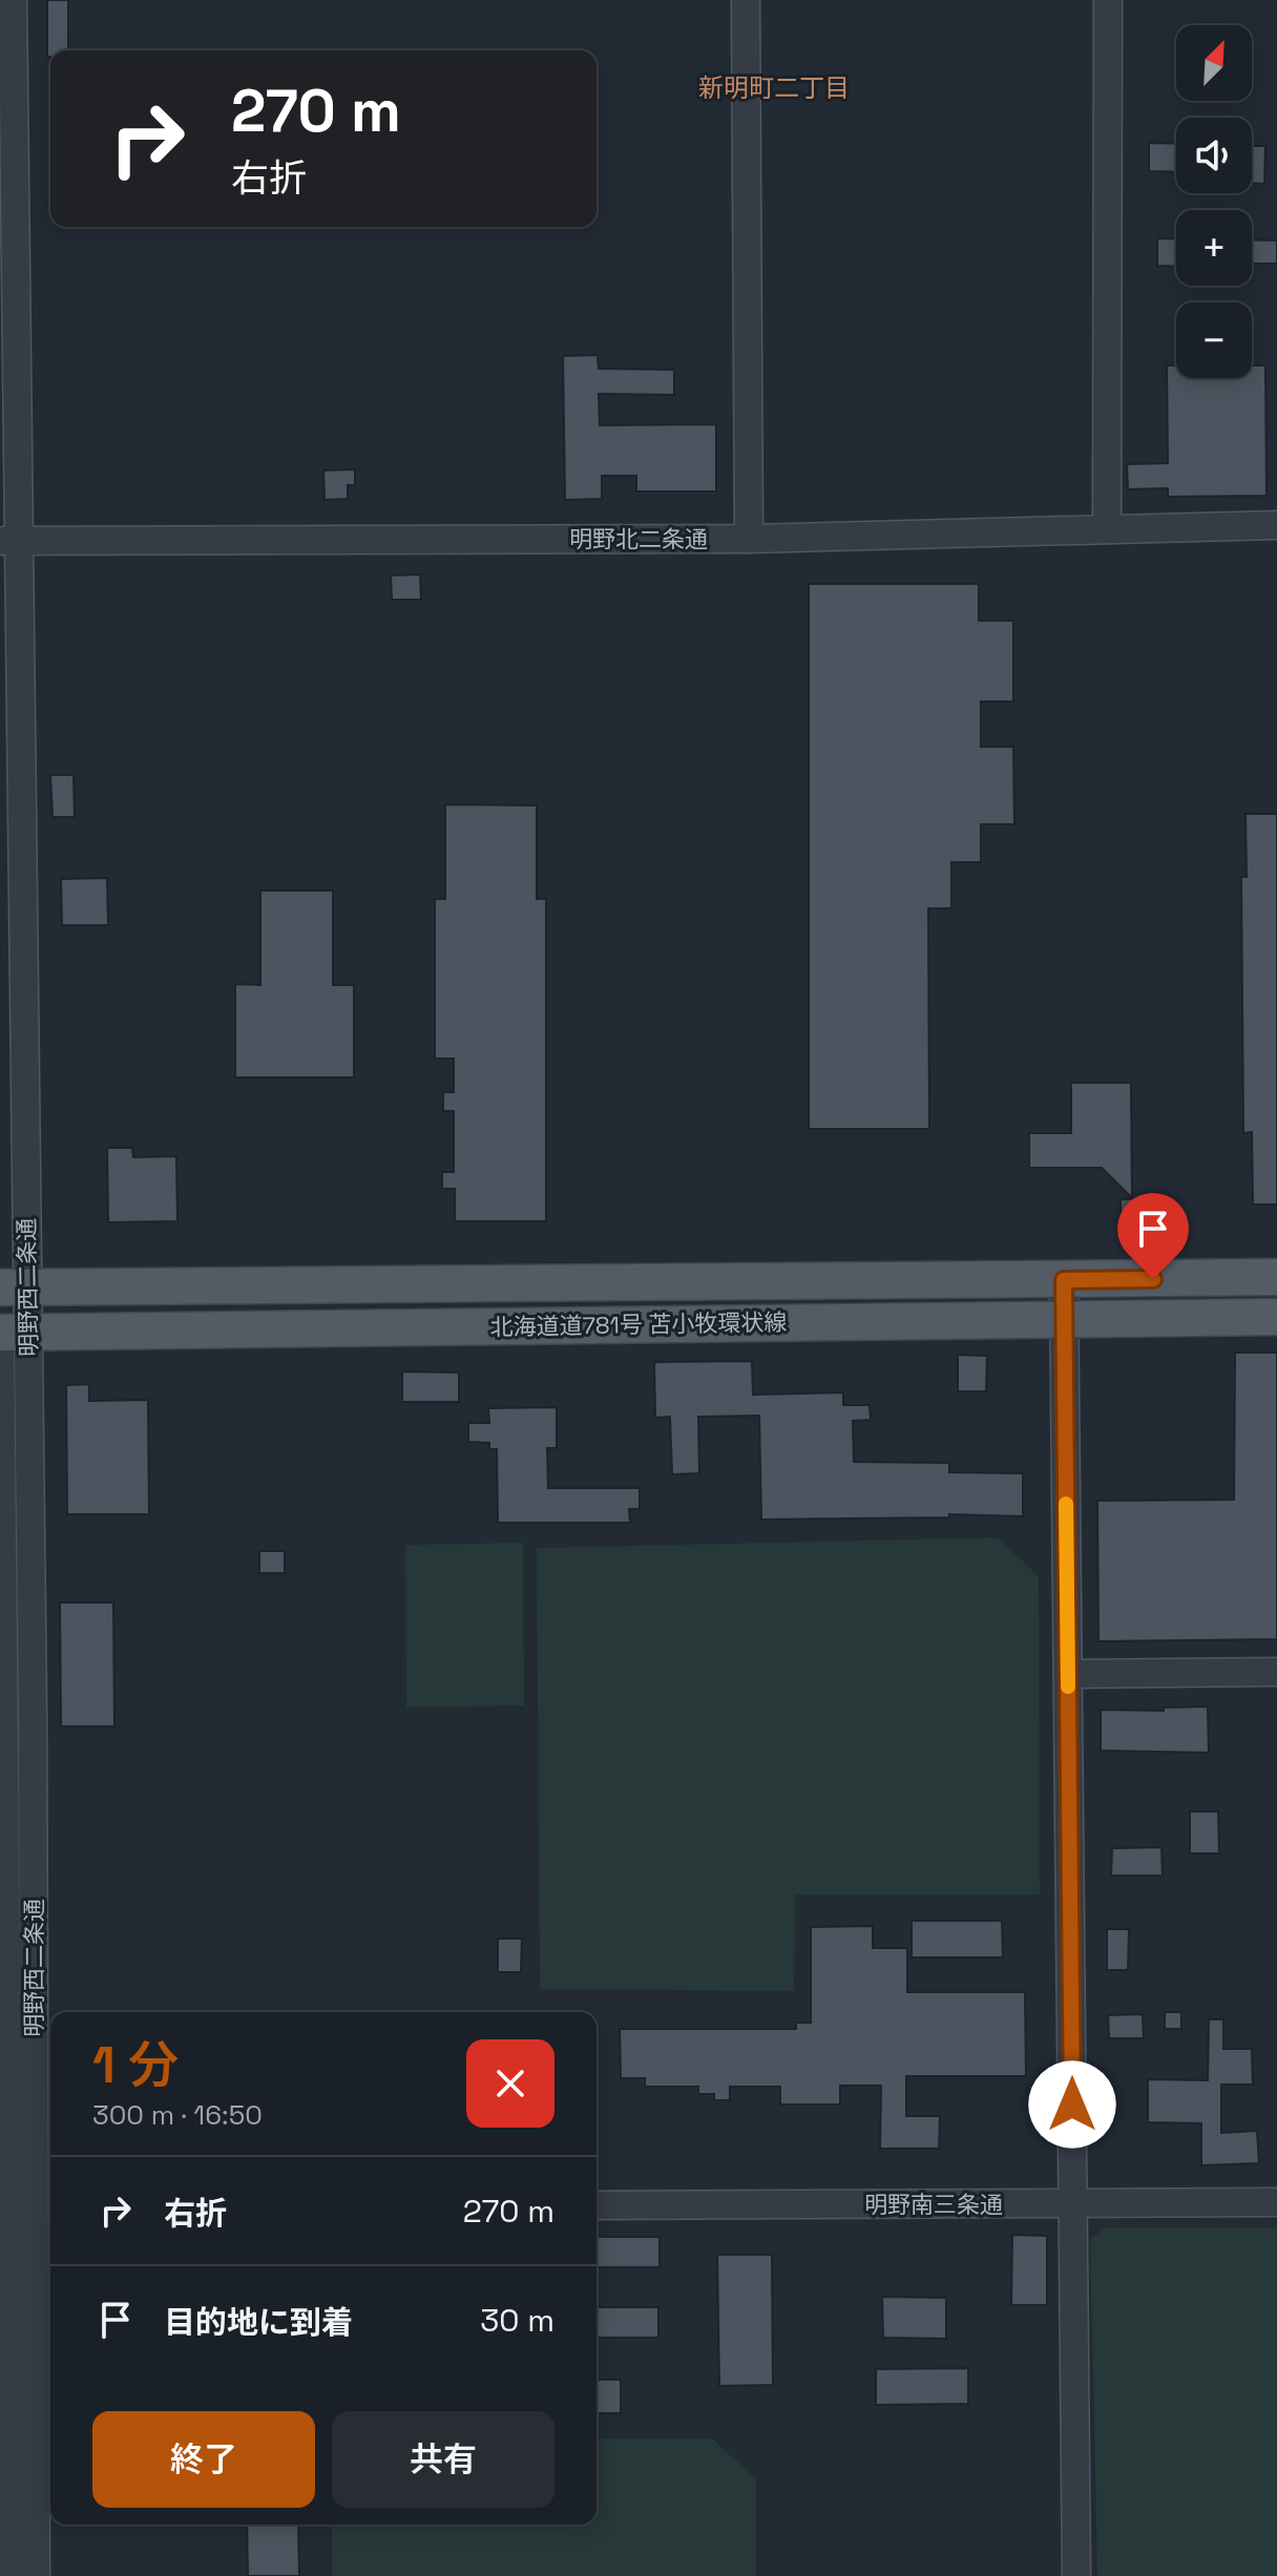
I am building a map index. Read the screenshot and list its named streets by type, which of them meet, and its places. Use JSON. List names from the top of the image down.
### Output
{
  "streets": {
    "main road": ["北海道道781号 苫小牧環状線"],
    "street": ["明野北二条通", "明野西二条通", "明野南三条通"]
  },
  "crossings": [
    ["明野北二条通", "明野西二条通"],
    ["明野西二条通", "北海道道781号 苫小牧環状線"]
  ],
  "districts": ["新明町二丁目"],
  "north": "top right",
  "page": {
    "map_buttons": ["+", "−"],
    "turn": ["270 m", "右折"],
    "heading": ["1 分", "300 m · 16:50"],
    "list": [
      {
        "name": "右折",
        "value": "270 m"
      },
      {
        "name": "目的地に到着",
        "value": "30 m"
      }
    ],
    "buttons": ["終了", "共有"]
  }
}
